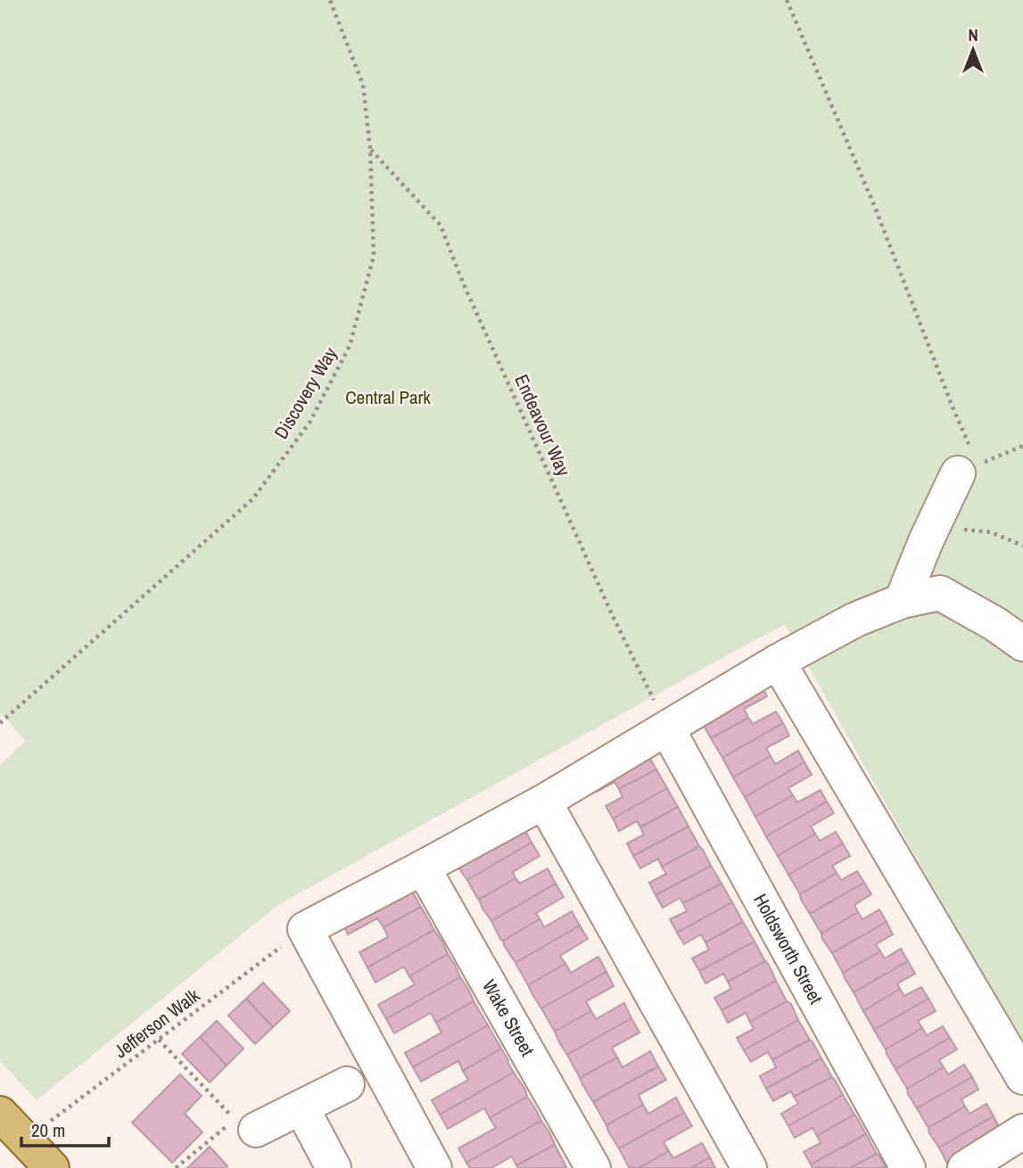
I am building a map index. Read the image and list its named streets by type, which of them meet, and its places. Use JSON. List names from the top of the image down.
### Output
{
  "streets": {
    "street": ["Holdsworth Street", "Wake Street"],
    "path": ["Discovery Way", "Endeavour Way", "Jefferson Walk"]
  },
  "crossings": [
    ["Discovery Way", "Endeavour Way"],
    ["Endeavour Way", "Holdsworth Street"]
  ],
  "parks": ["Central Park"],
  "scale_bar": "20 m",
  "north": "top"
}
